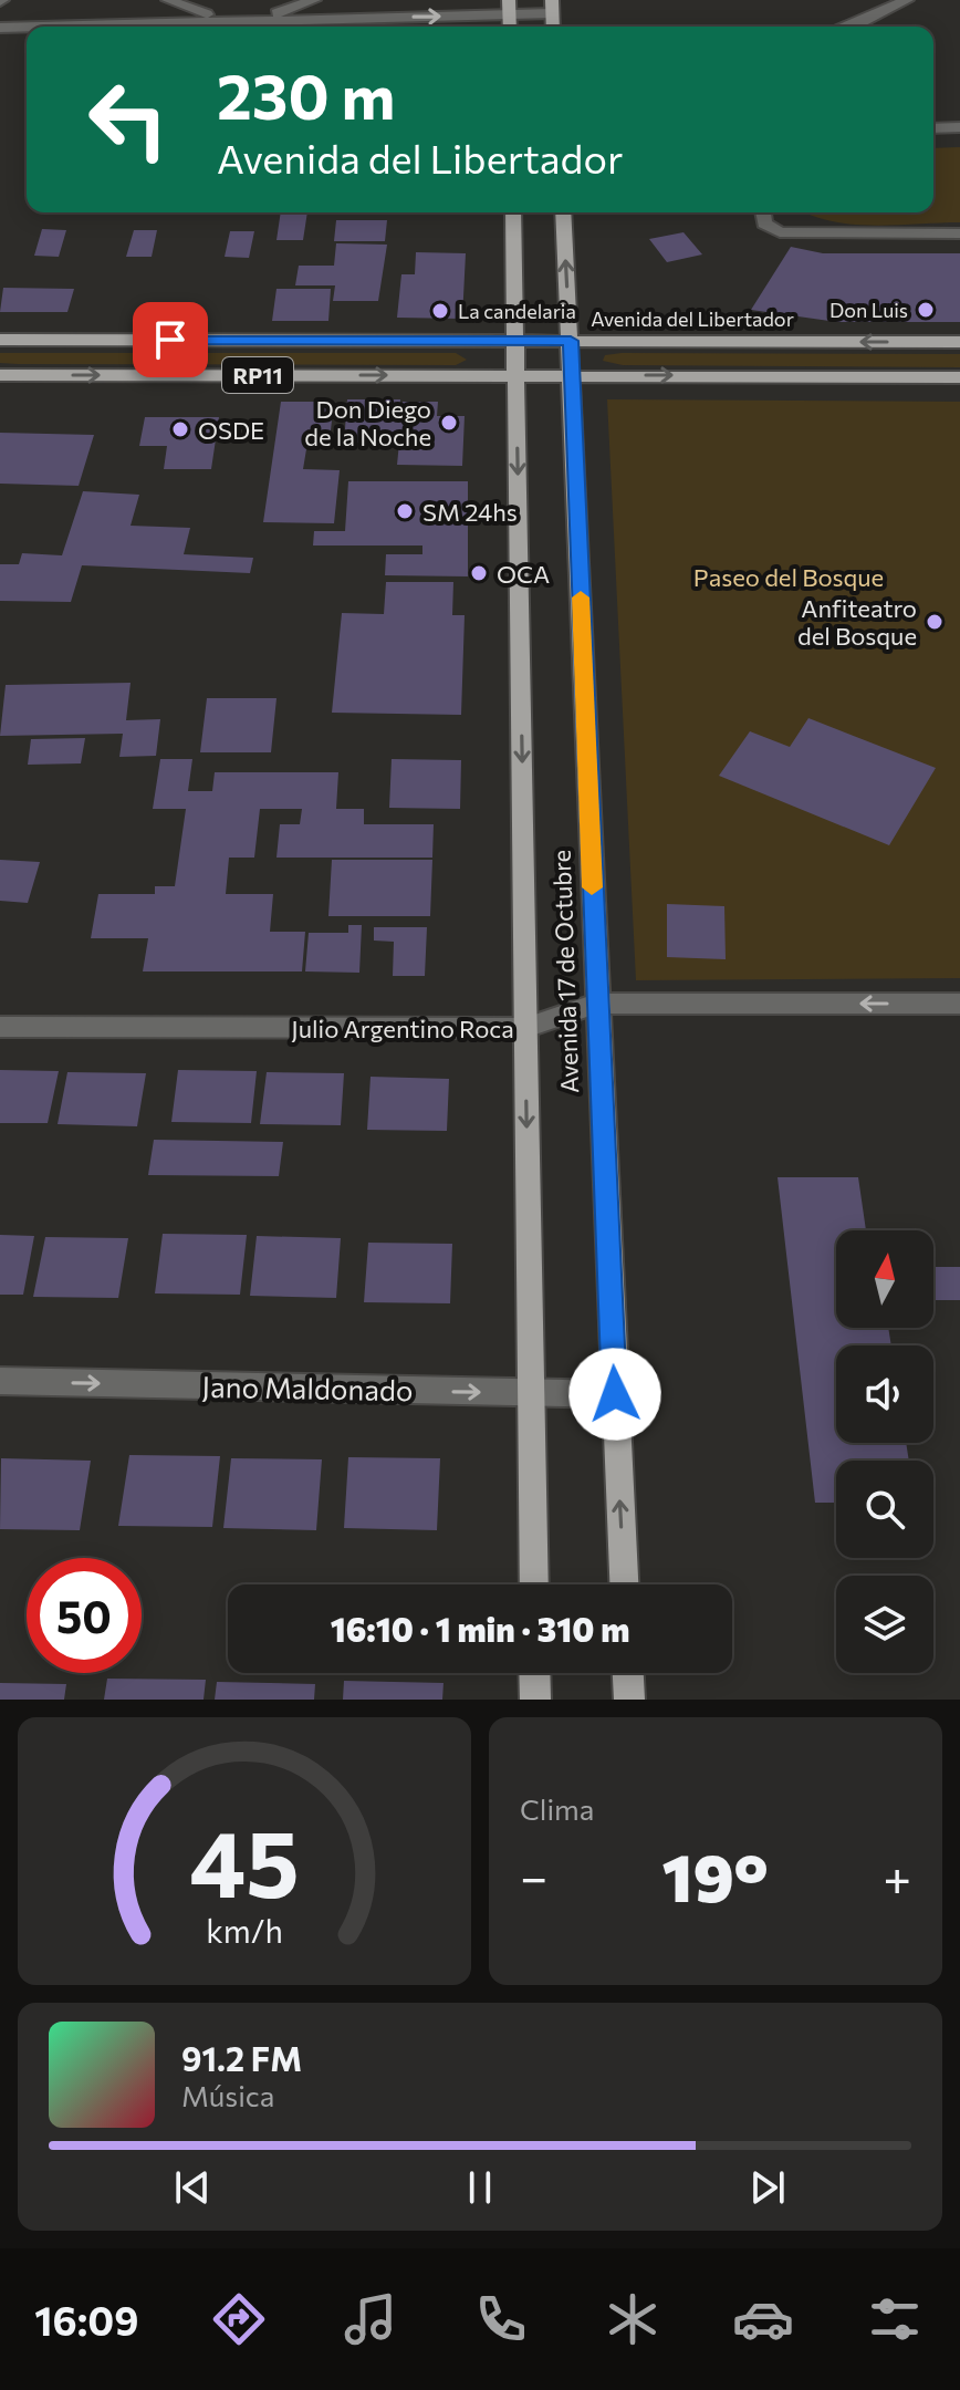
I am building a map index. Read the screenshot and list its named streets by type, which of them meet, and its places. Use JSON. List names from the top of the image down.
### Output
{
  "streets": {
    "main road": ["Avenida del Libertador", "RP11", "Avenida 17 de Octubre"],
    "street": ["Julio Argentino Roca", "Jano Maldonado"]
  },
  "crossings": [
    ["Avenida del Libertador", "Avenida 17 de Octubre"],
    ["RP11", "Avenida 17 de Octubre"],
    ["Avenida 17 de Octubre", "Julio Argentino Roca"],
    ["Avenida 17 de Octubre", "Jano Maldonado"]
  ],
  "one_way": ["Julio Argentino Roca", "Jano Maldonado"],
  "parks": ["Paseo del Bosque"],
  "places": [
    "Don Luis",
    "La candelaria",
    "Don Diego de la Noche",
    "OSDE",
    "SM 24hs",
    "OCA",
    "Anfiteatro del Bosque"
  ],
  "north": "top",
  "page": {
    "turn": ["230 m", "Avenida del Libertador"],
    "limit": "50",
    "trip": "16:10 · 1 min · 310 m",
    "tile": "Clima",
    "heat": ["−", "19°", "+"],
    "song": ["91.2 FM", "Música"],
    "tabs": "16:09",
    "gauge": ["45", "km/h"]
  }
}
